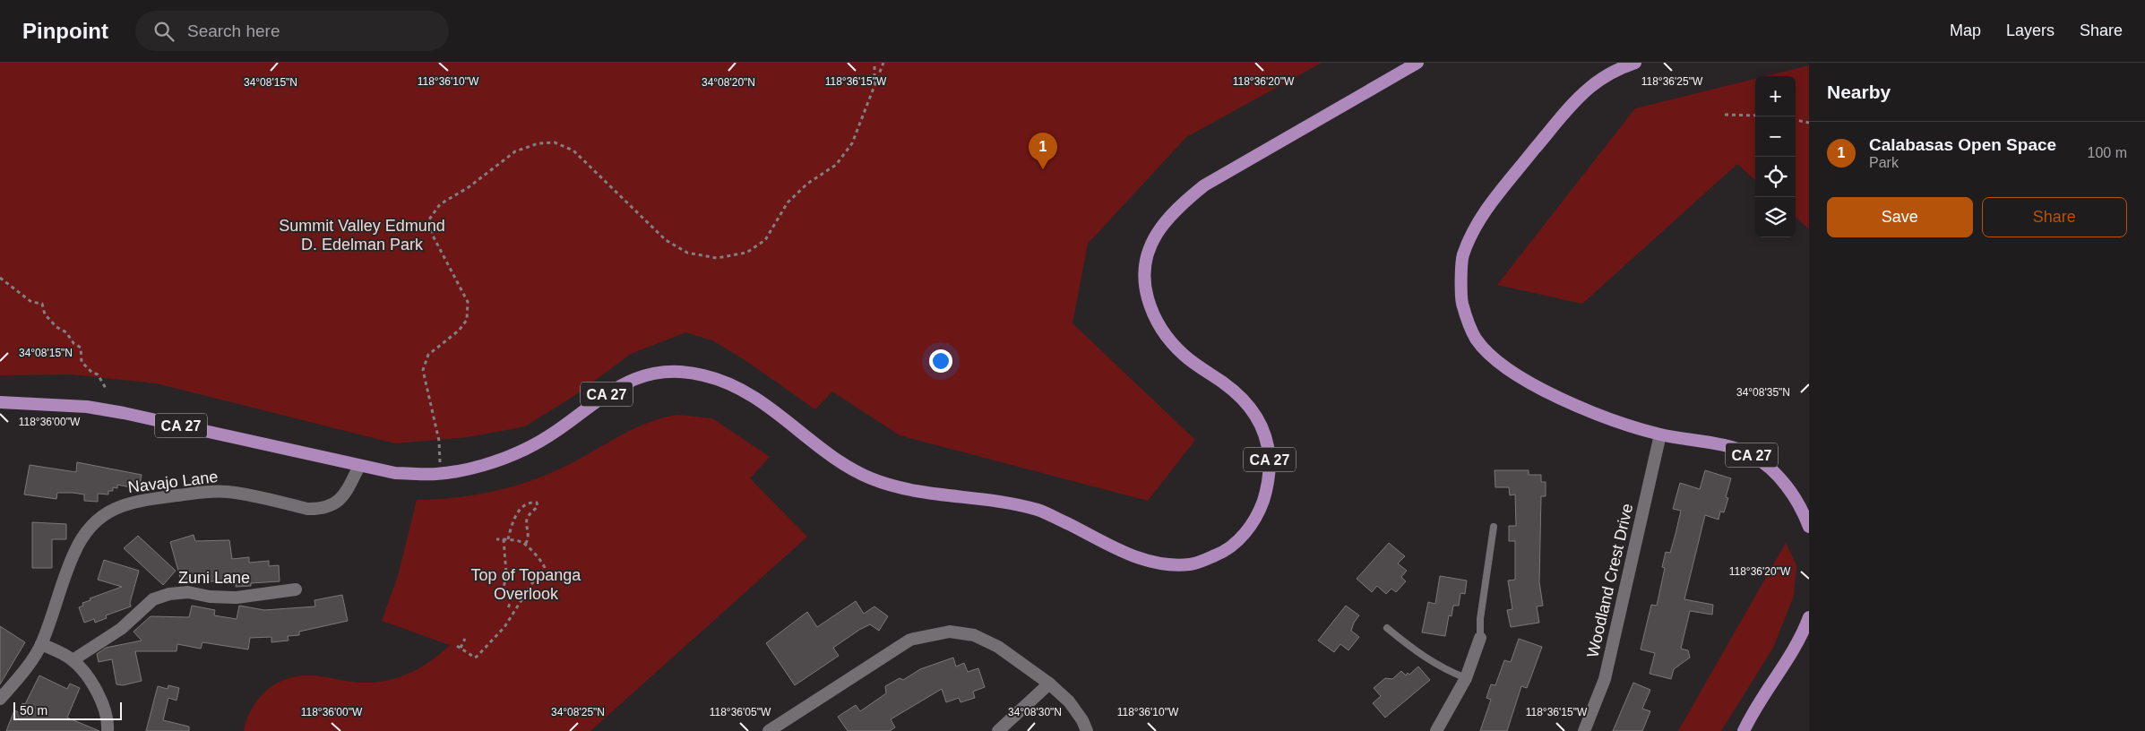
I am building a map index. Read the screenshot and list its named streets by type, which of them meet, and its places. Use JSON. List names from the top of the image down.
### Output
{
  "streets": {
    "main road": ["CA 27"],
    "street": ["Navajo Lane", "Zuni Lane", "Woodland Crest Drive"]
  },
  "crossings": [
    ["CA 27", "Navajo Lane"],
    ["CA 27", "Woodland Crest Drive"]
  ],
  "parks": ["Summit Valley Edmund D. Edelman Park", "Top of Topanga Overlook"],
  "scale_bar": "50 m",
  "page": {
    "header": "Pinpoint",
    "search": "Search here",
    "nav": ["Map", "Layers", "Share"],
    "heading": "Nearby",
    "map_buttons": ["+", "−"],
    "list": [
      {
        "mark": "1",
        "name": "Calabasas Open Space",
        "note": "Park",
        "value": "100 m"
      }
    ],
    "pins": "1",
    "buttons": ["Save", "Share"],
    "scale": "50 m"
  },
  "coordinates": [
    "118°36'10\"W",
    "118°36'15\"W",
    "118°36'20\"W",
    "118°36'25\"W",
    "34°08'15\"N",
    "34°08'20\"N",
    "34°08'35\"N",
    "118°36'00\"W",
    "34°08'25\"N",
    "34°08'30\"N",
    "118°36'05\"W"
  ]
}
